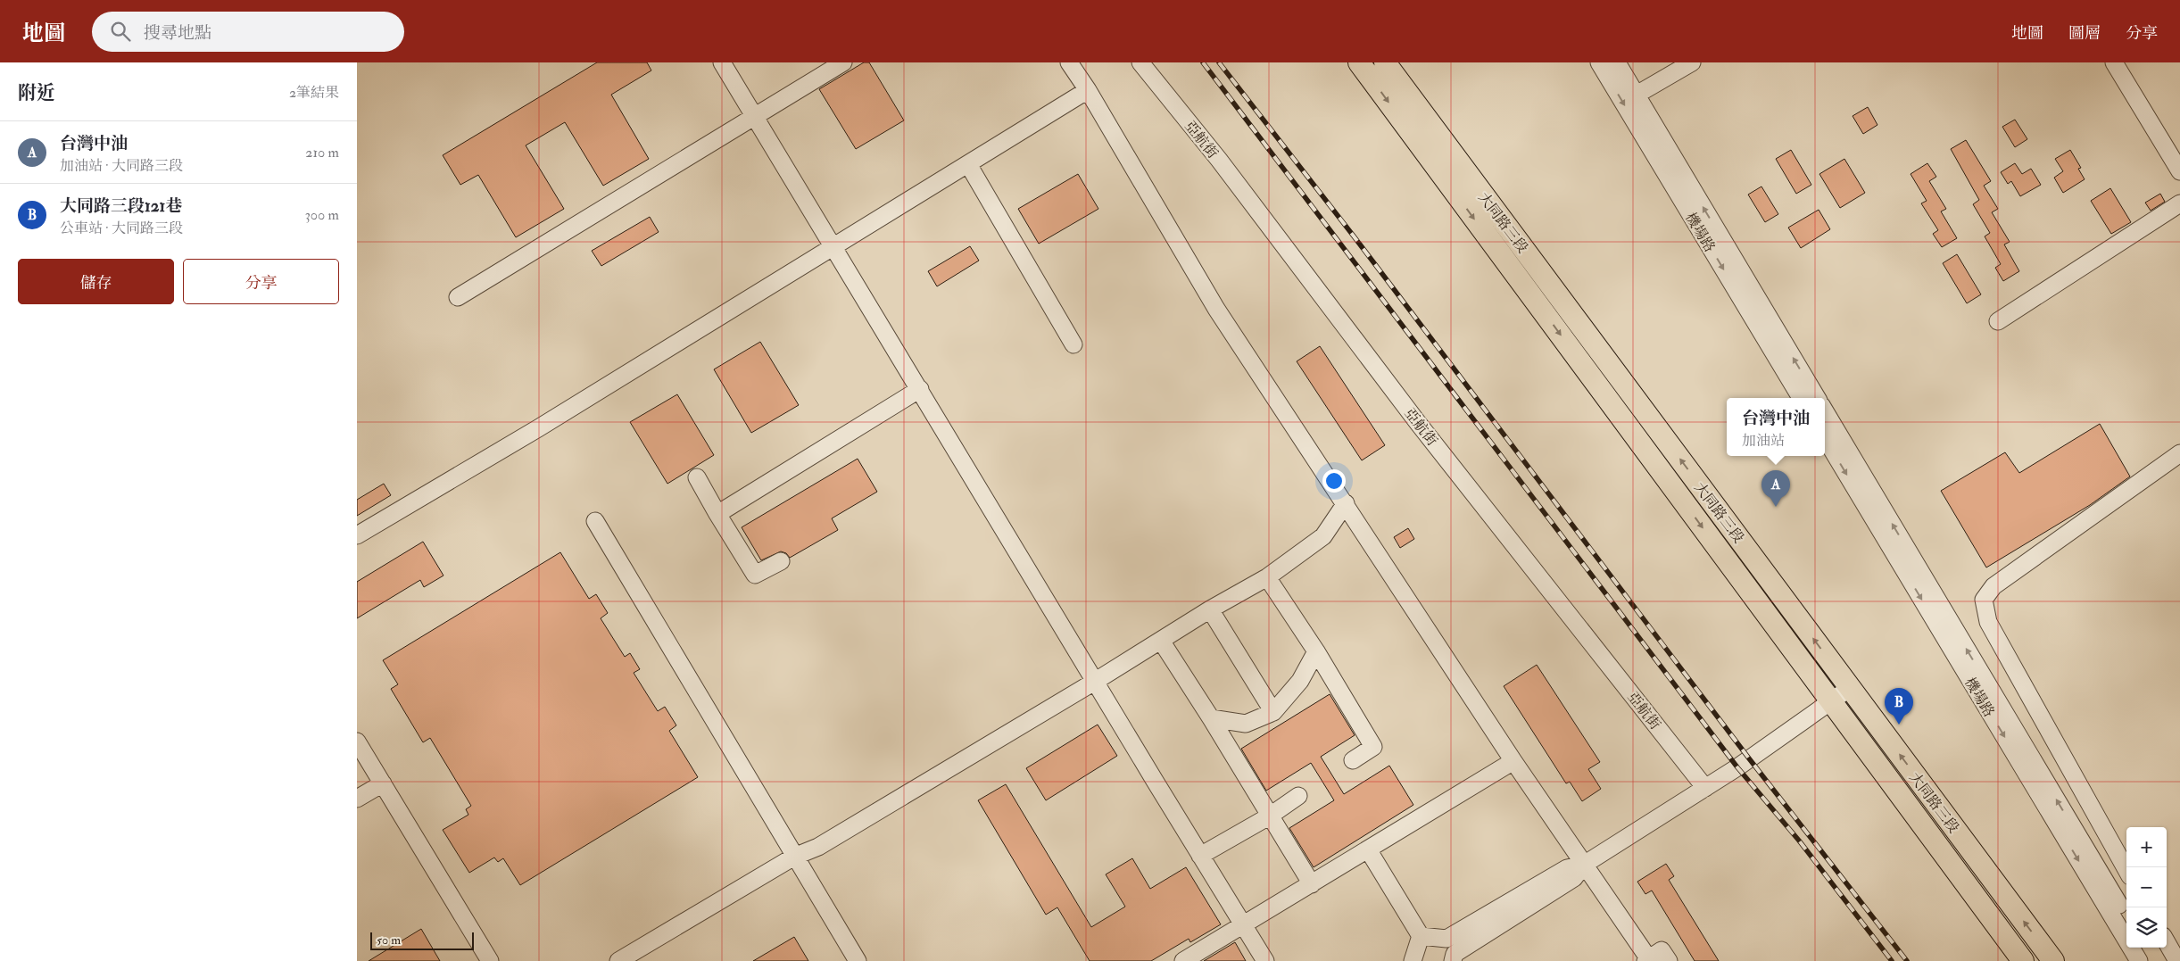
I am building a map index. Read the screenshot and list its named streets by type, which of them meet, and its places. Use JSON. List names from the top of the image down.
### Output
{
  "streets": {
    "main road": ["大同路三段"],
    "street": ["亞航街", "機場路"]
  },
  "scale_bar": "50 m",
  "page": {
    "header": "地圖",
    "search": "搜尋地點",
    "nav": ["地圖", "圖層", "分享"],
    "heading": ["附近", "2筆結果"],
    "list": [
      {
        "mark": "A",
        "name": "台灣中油",
        "note": "加油站 · 大同路三段",
        "value": "210 m"
      },
      {
        "mark": "B",
        "name": "大同路三段121巷",
        "note": "公車站 · 大同路三段",
        "value": "300 m"
      }
    ],
    "buttons": ["儲存", "分享"],
    "popup": ["台灣中油", "加油站"],
    "pins": ["A", "B"],
    "map_buttons": ["+", "−"],
    "scale": "50 m"
  }
}
